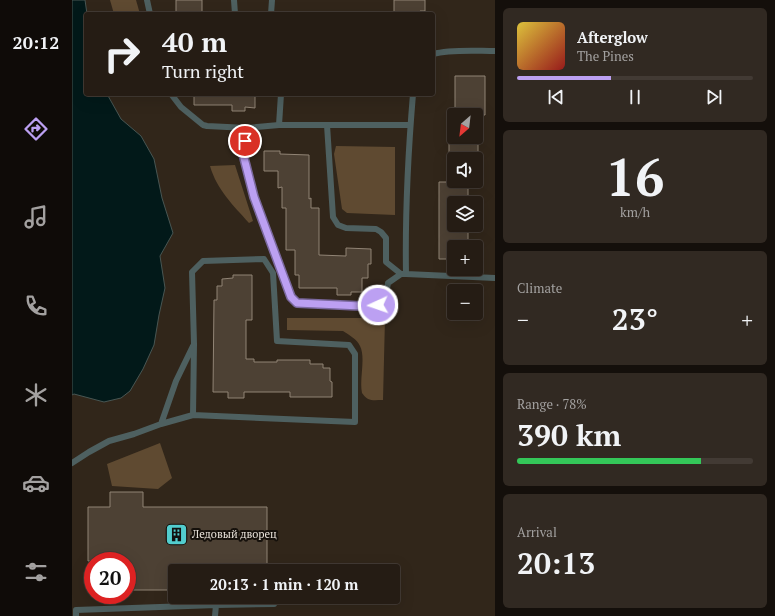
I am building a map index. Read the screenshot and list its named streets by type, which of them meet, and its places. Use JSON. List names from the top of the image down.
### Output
{
  "places": {
    "building": ["Ледовый дворец"]
  },
  "north": "bottom left",
  "page": {
    "tabs": "20:12",
    "turn": ["40 m", "Turn right"],
    "song": ["Afterglow", "The Pines"],
    "map_buttons": ["+", "−"],
    "tile": [
      ["16", "km/h"],
      "Climate",
      ["Range · 78%", "390 km"],
      ["Arrival", "20:13"]
    ],
    "heat": ["−", "23°", "+"],
    "limit": "20",
    "trip": "20:13 · 1 min · 120 m"
  }
}
